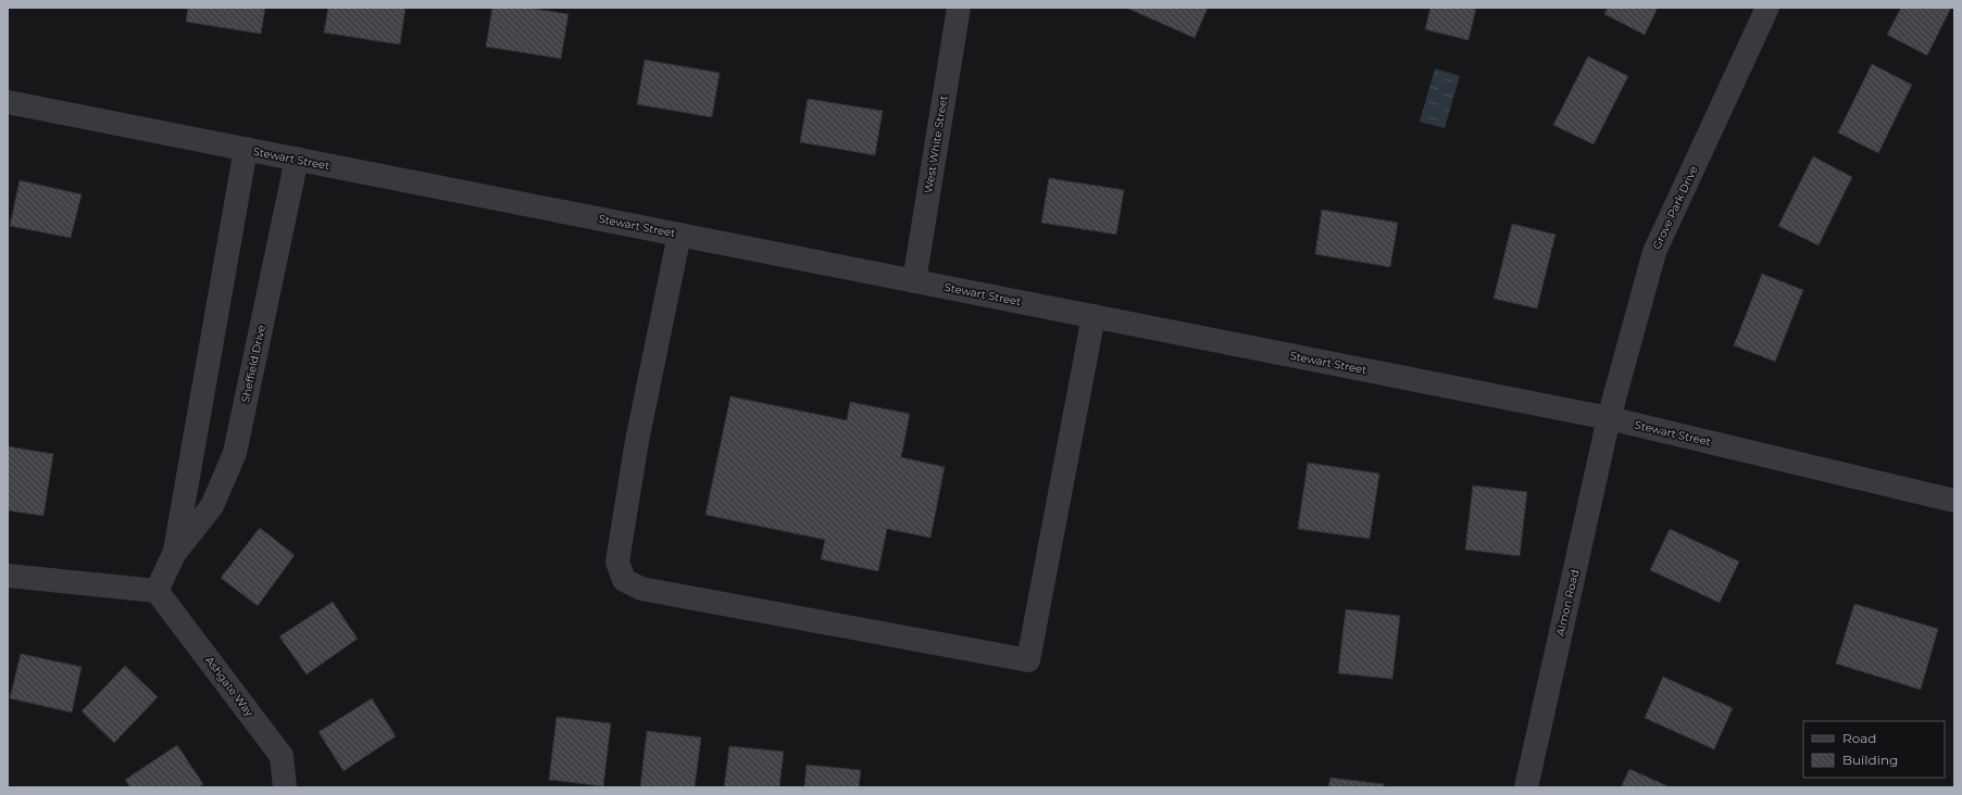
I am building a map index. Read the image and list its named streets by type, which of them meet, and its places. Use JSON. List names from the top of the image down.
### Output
{
  "streets": {
    "street": [
      "West White Street",
      "Stewart Street",
      "Grove Park Drive",
      "Sheffield Drive",
      "Almon Road",
      "Ashgate Way"
    ]
  },
  "crossings": [
    ["West White Street", "Stewart Street"],
    ["Stewart Street", "Grove Park Drive"],
    ["Stewart Street", "Sheffield Drive"],
    ["Stewart Street", "Almon Road"],
    ["Grove Park Drive", "Almon Road"],
    ["Sheffield Drive", "Ashgate Way"]
  ],
  "legend": ["Road", "Building"]
}
